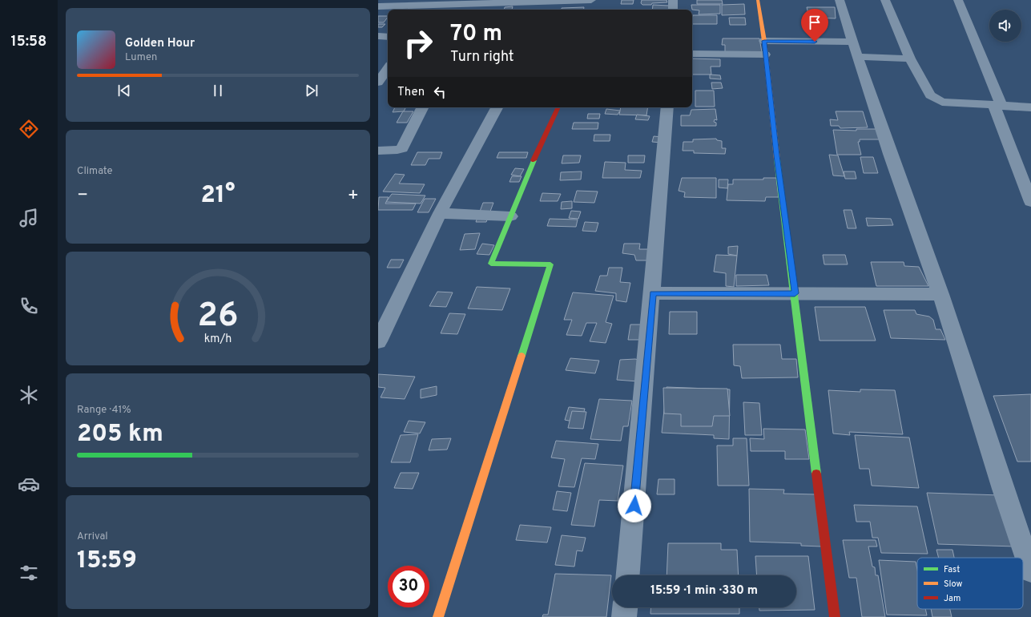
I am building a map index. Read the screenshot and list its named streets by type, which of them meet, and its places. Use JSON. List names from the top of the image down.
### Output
{
  "legend": ["Fast", "Slow", "Jam"],
  "page": {
    "tabs": "15:58",
    "turn": ["70 m", "Turn right"],
    "song": ["Golden Hour", "Lumen"],
    "then": "Then",
    "tile": [
      "Climate",
      ["Range · 41%", "205 km"],
      ["Arrival", "15:59"]
    ],
    "heat": ["−", "21°", "+"],
    "limit": "30",
    "trip": "15:59 · 1 min · 330 m",
    "gauge": ["26", "km/h"]
  }
}
